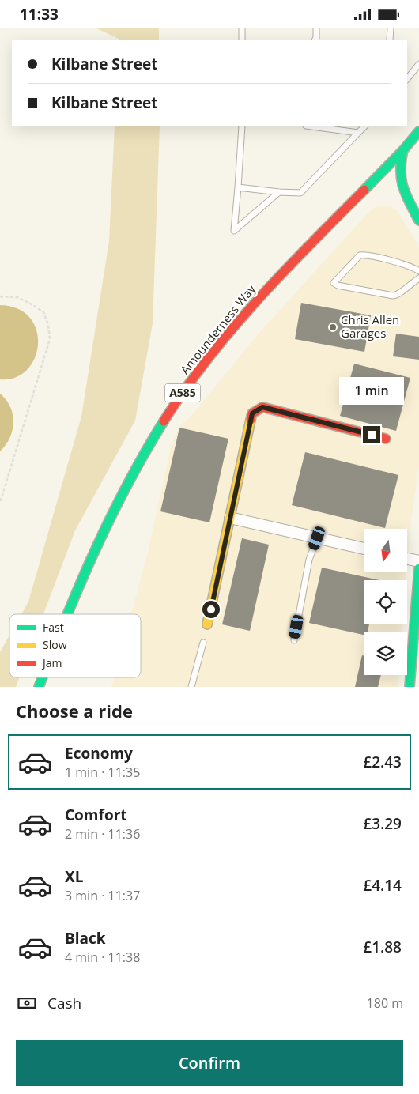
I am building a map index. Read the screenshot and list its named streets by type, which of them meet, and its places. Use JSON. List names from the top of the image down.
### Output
{
  "streets": {
    "main road": ["Amounderness Way", "A585"]
  },
  "places": ["Chris Allen Garages"],
  "legend": ["Fast", "Slow", "Jam"],
  "north": "bottom",
  "page": {
    "status": "11:33",
    "banner": ["Kilbane Street", "Kilbane Street"],
    "bubble": "1 min",
    "heading": "Choose a ride",
    "list": [
      {
        "name": "Economy",
        "note": "1 min · 11:35",
        "value": "£2.43"
      },
      {
        "name": "Comfort",
        "note": "2 min · 11:36",
        "value": "£3.29"
      },
      {
        "name": "XL",
        "note": "3 min · 11:37",
        "value": "£4.14"
      },
      {
        "name": "Black",
        "note": "4 min · 11:38",
        "value": "£1.88"
      }
    ],
    "pay": ["Cash", "180 m"],
    "buttons": "Confirm"
  }
}
